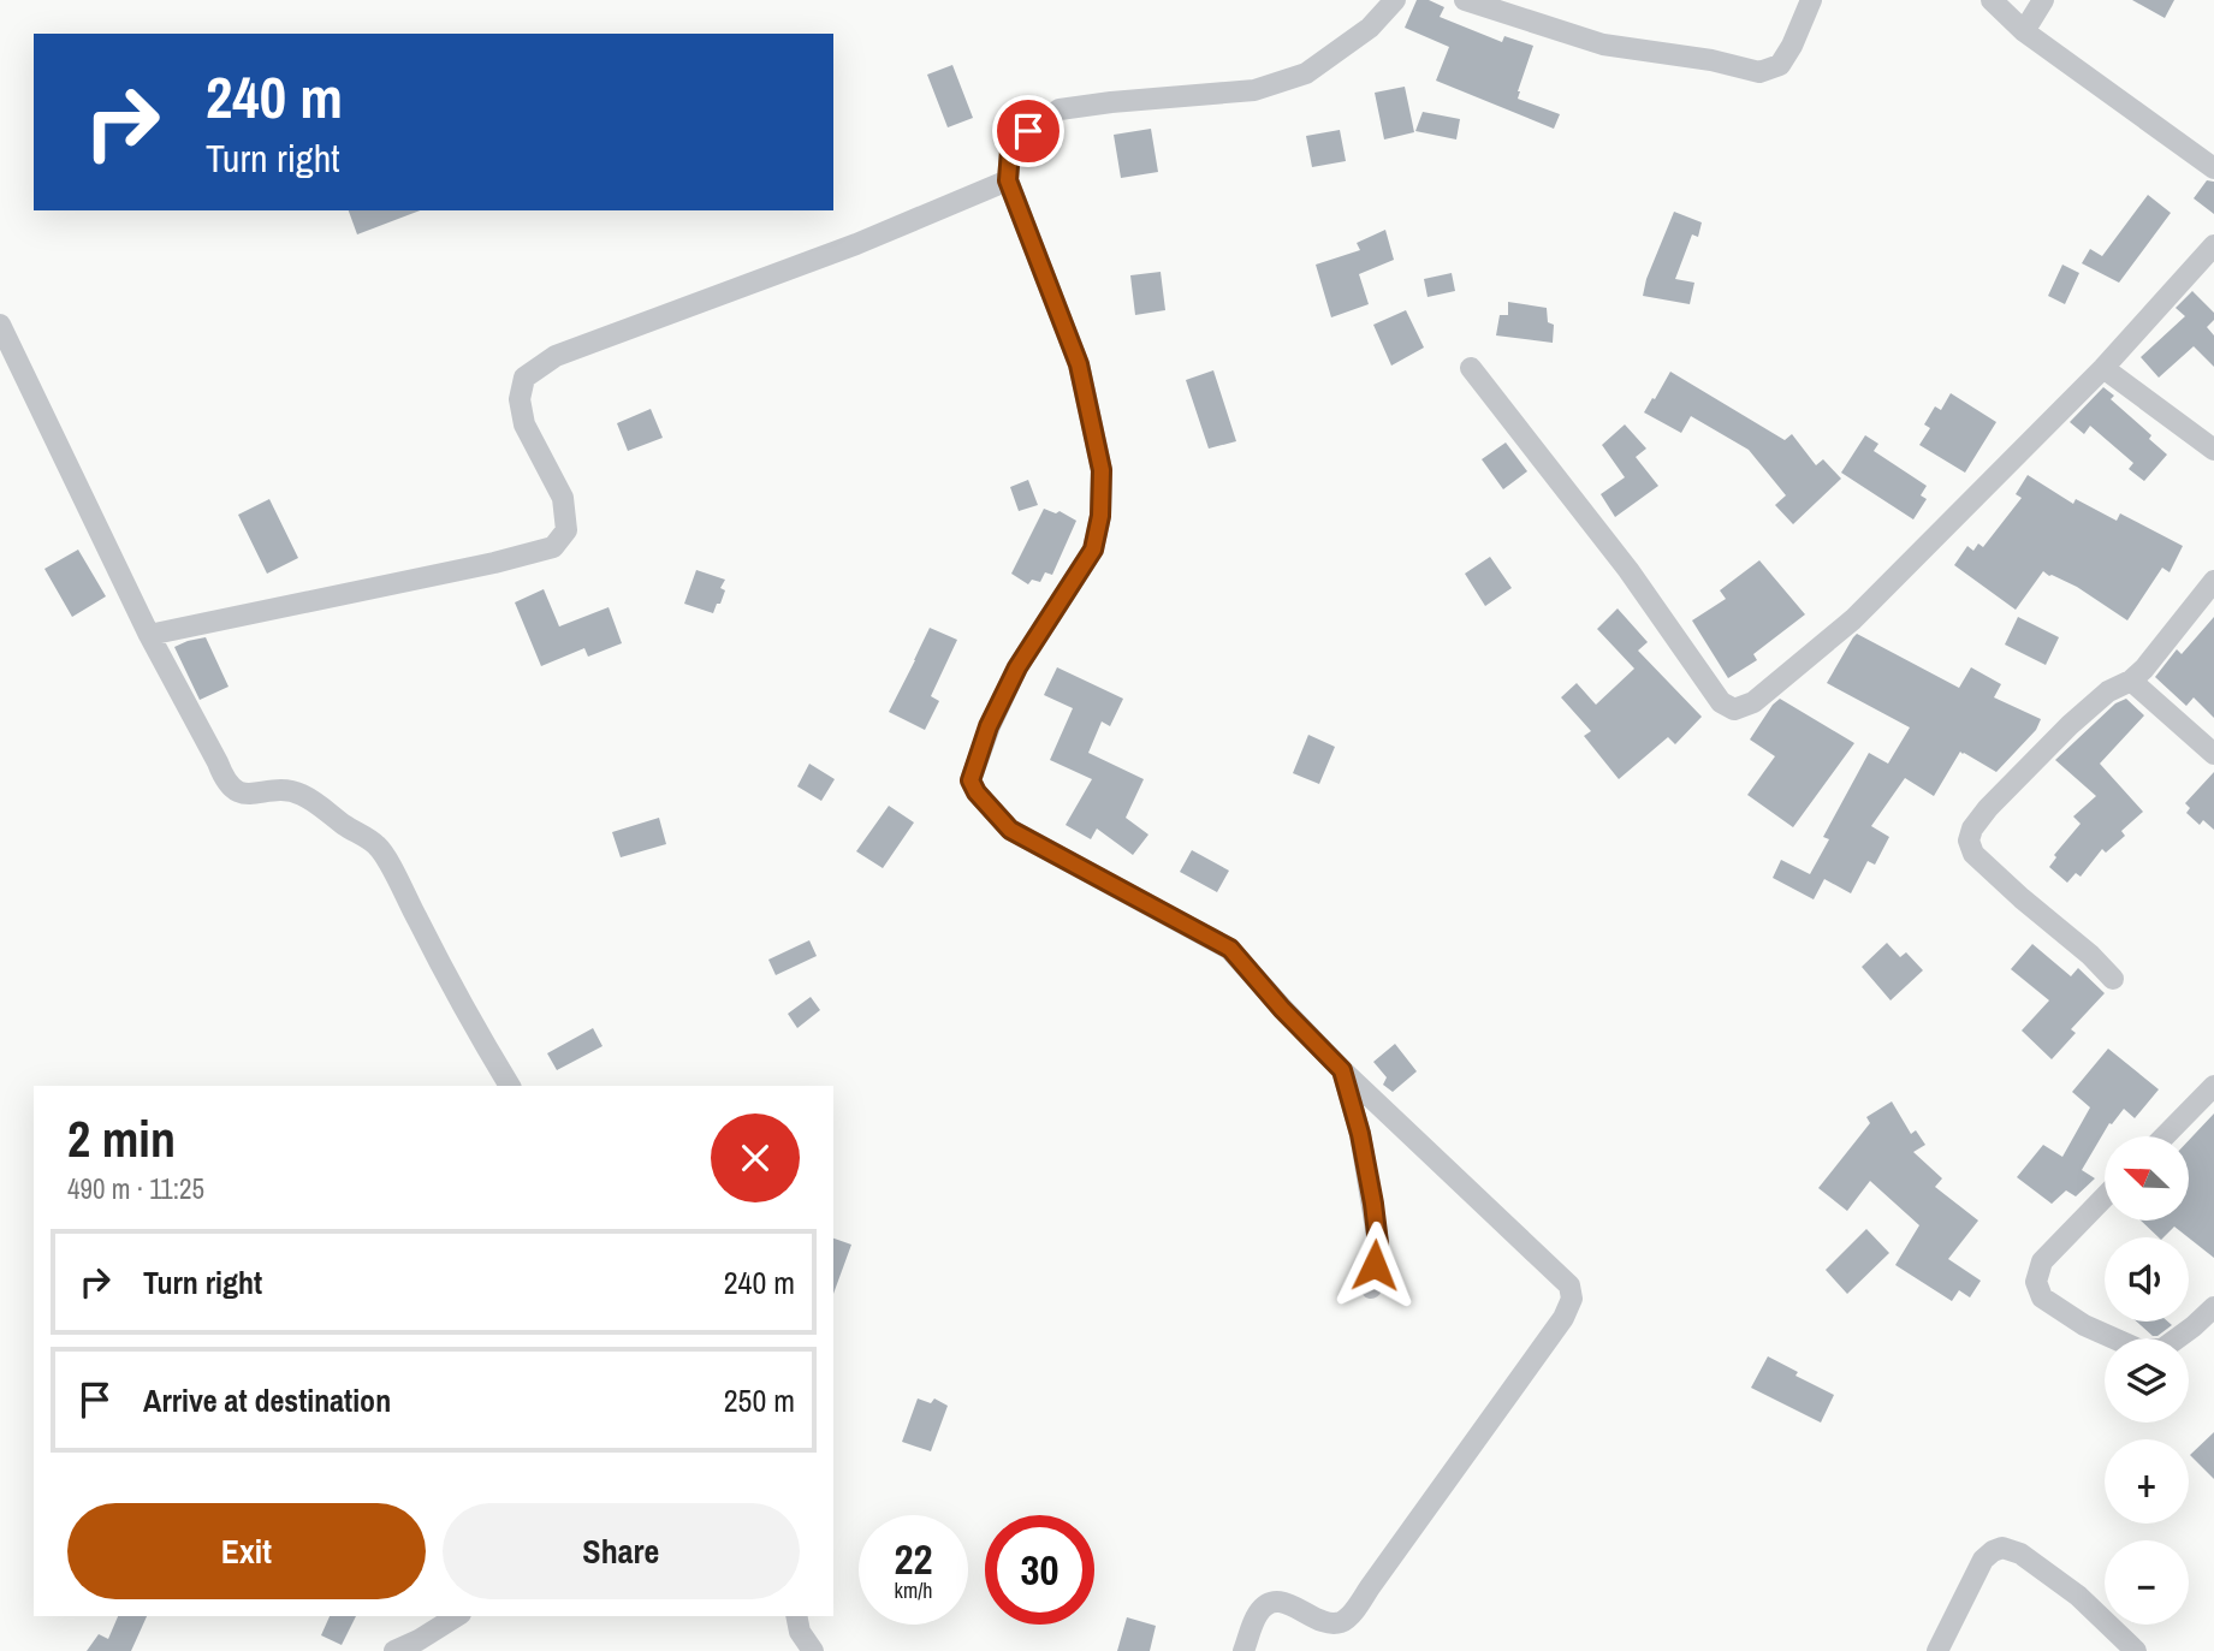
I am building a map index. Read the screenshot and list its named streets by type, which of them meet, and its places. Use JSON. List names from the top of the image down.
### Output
{
  "north": "top left",
  "page": {
    "turn": ["240 m", "Turn right"],
    "heading": ["2 min", "490 m · 11:25"],
    "map_buttons": ["+", "−"],
    "list": [
      {
        "name": "Turn right",
        "value": "240 m"
      },
      {
        "name": "Arrive at destination",
        "value": "250 m"
      }
    ],
    "buttons": ["Exit", "Share"],
    "speed": "22 km/h",
    "limit": "30"
  }
}
